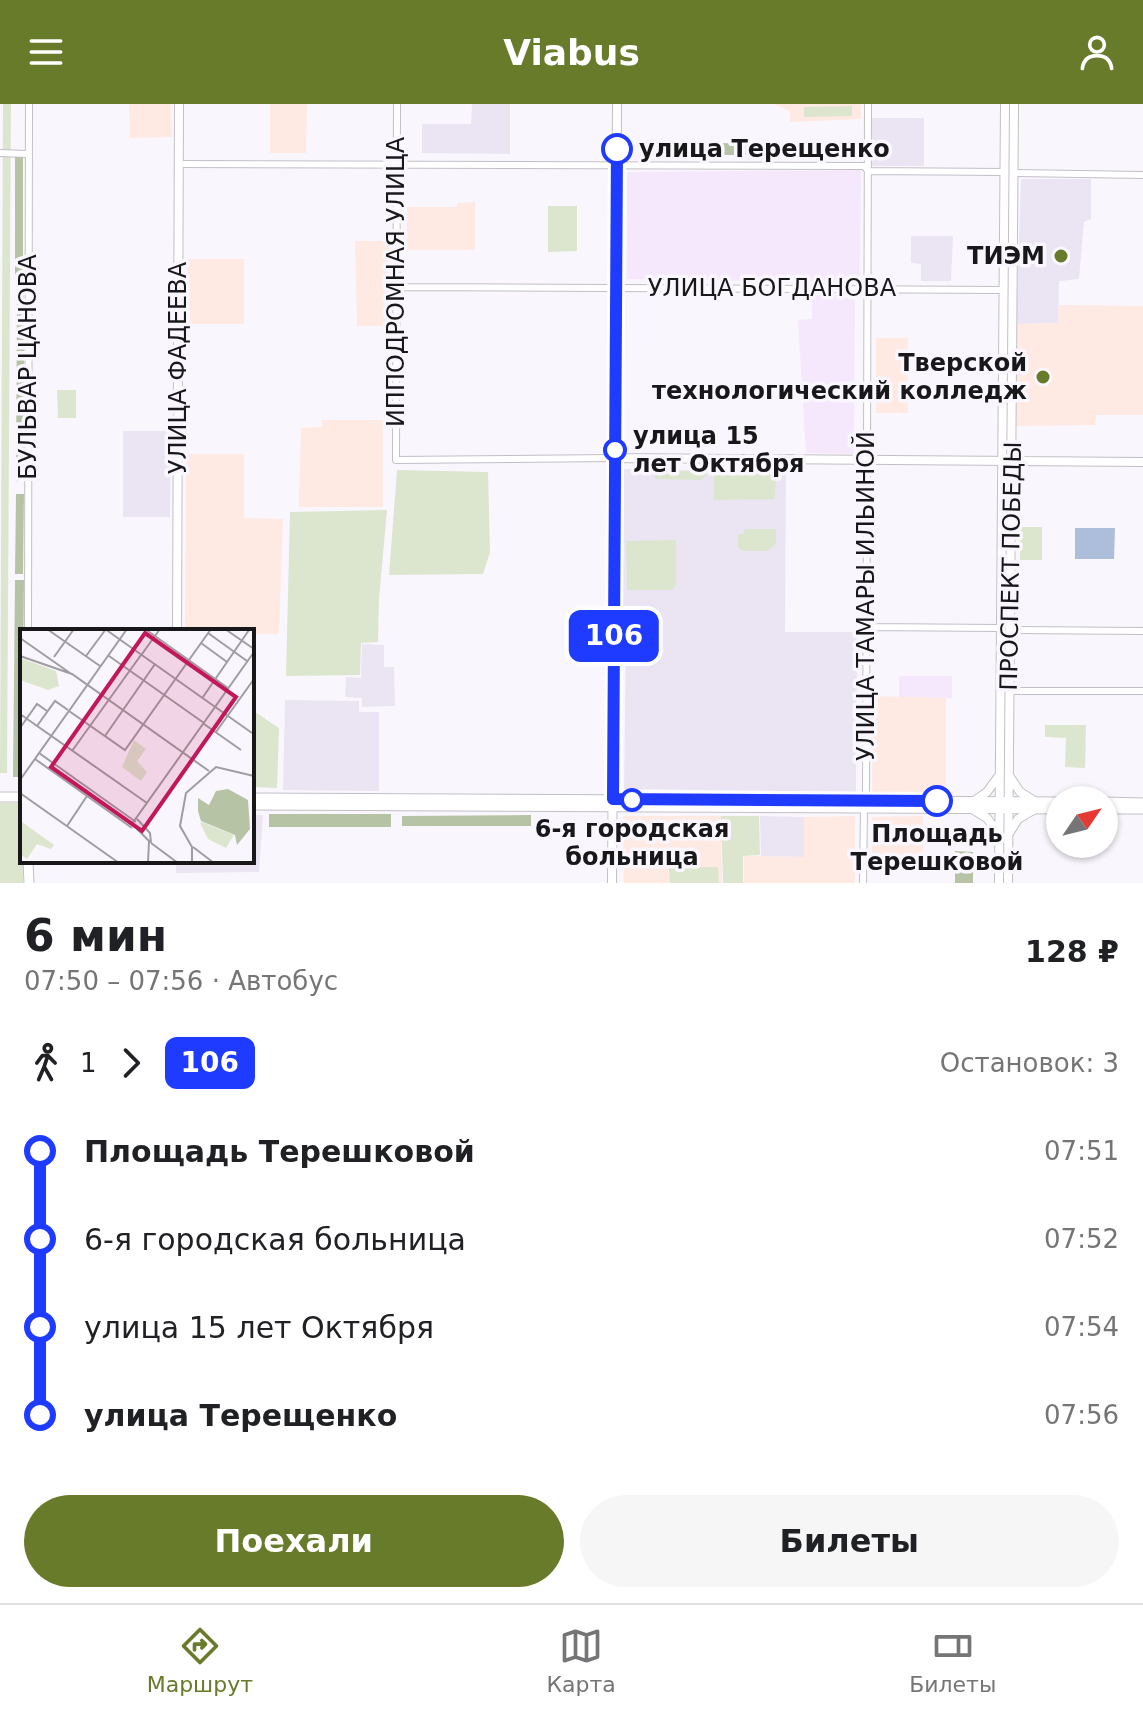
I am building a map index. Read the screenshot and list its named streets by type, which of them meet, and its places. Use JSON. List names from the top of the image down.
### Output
{
  "streets": {
    "street": [
      "ИППОДРОМНАЯ УЛИЦА",
      "УЛИЦА БОГДАНОВА",
      "БУЛЬВАР ЦАНОВА",
      "УЛИЦА ФАДЕЕВА",
      "ПРОСПЕКТ ПОБЕДЫ",
      "УЛИЦА ТАМАРЫ ИЛЬИНОЙ"
    ]
  },
  "crossings": [
    ["ИППОДРОМНАЯ УЛИЦА", "УЛИЦА БОГДАНОВА"],
    ["УЛИЦА БОГДАНОВА", "ПРОСПЕКТ ПОБЕДЫ"],
    ["УЛИЦА БОГДАНОВА", "УЛИЦА ТАМАРЫ ИЛЬИНОЙ"]
  ],
  "places": [
    "улица Терещенко",
    "ТИЭМ",
    "Тверской технологический колледж",
    "улица 15 лет Октября",
    "6-я городская больница",
    "Площадь Терешковой"
  ],
  "lines": ["bus line 106"],
  "north": "top right",
  "page": {
    "header": "Viabus",
    "on_map": "106",
    "heading": ["6 мин", "07:50 – 07:56 · Автобус", "128 ₽"],
    "legs": ["1", "106", "Остановок: 3"],
    "list": [
      {
        "name": "Площадь Терешковой",
        "value": "07:51"
      },
      {
        "name": "6-я городская больница",
        "value": "07:52"
      },
      {
        "name": "улица 15 лет Октября",
        "value": "07:54"
      },
      {
        "name": "улица Терещенко",
        "value": "07:56"
      }
    ],
    "buttons": ["Поехали", "Билеты"],
    "tabs": ["Маршрут", "Карта", "Билеты"]
  }
}
